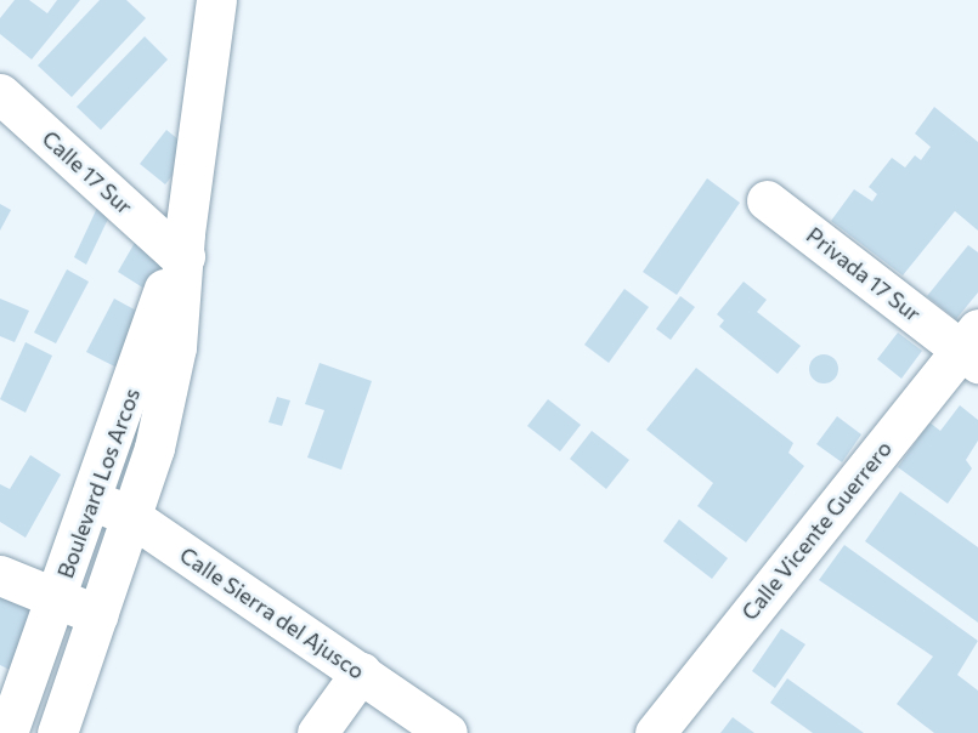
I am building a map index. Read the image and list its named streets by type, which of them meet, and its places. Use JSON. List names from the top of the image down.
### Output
{
  "streets": {
    "street": [
      "Calle 17 Sur",
      "Privada 17 Sur",
      "Boulevard Los Arcos",
      "Calle Vicente Guerrero",
      "Calle Sierra del Ajusco"
    ]
  },
  "crossings": [
    ["Calle 17 Sur", "Boulevard Los Arcos"],
    ["Privada 17 Sur", "Calle Vicente Guerrero"],
    ["Boulevard Los Arcos", "Calle Sierra del Ajusco"]
  ]
}
